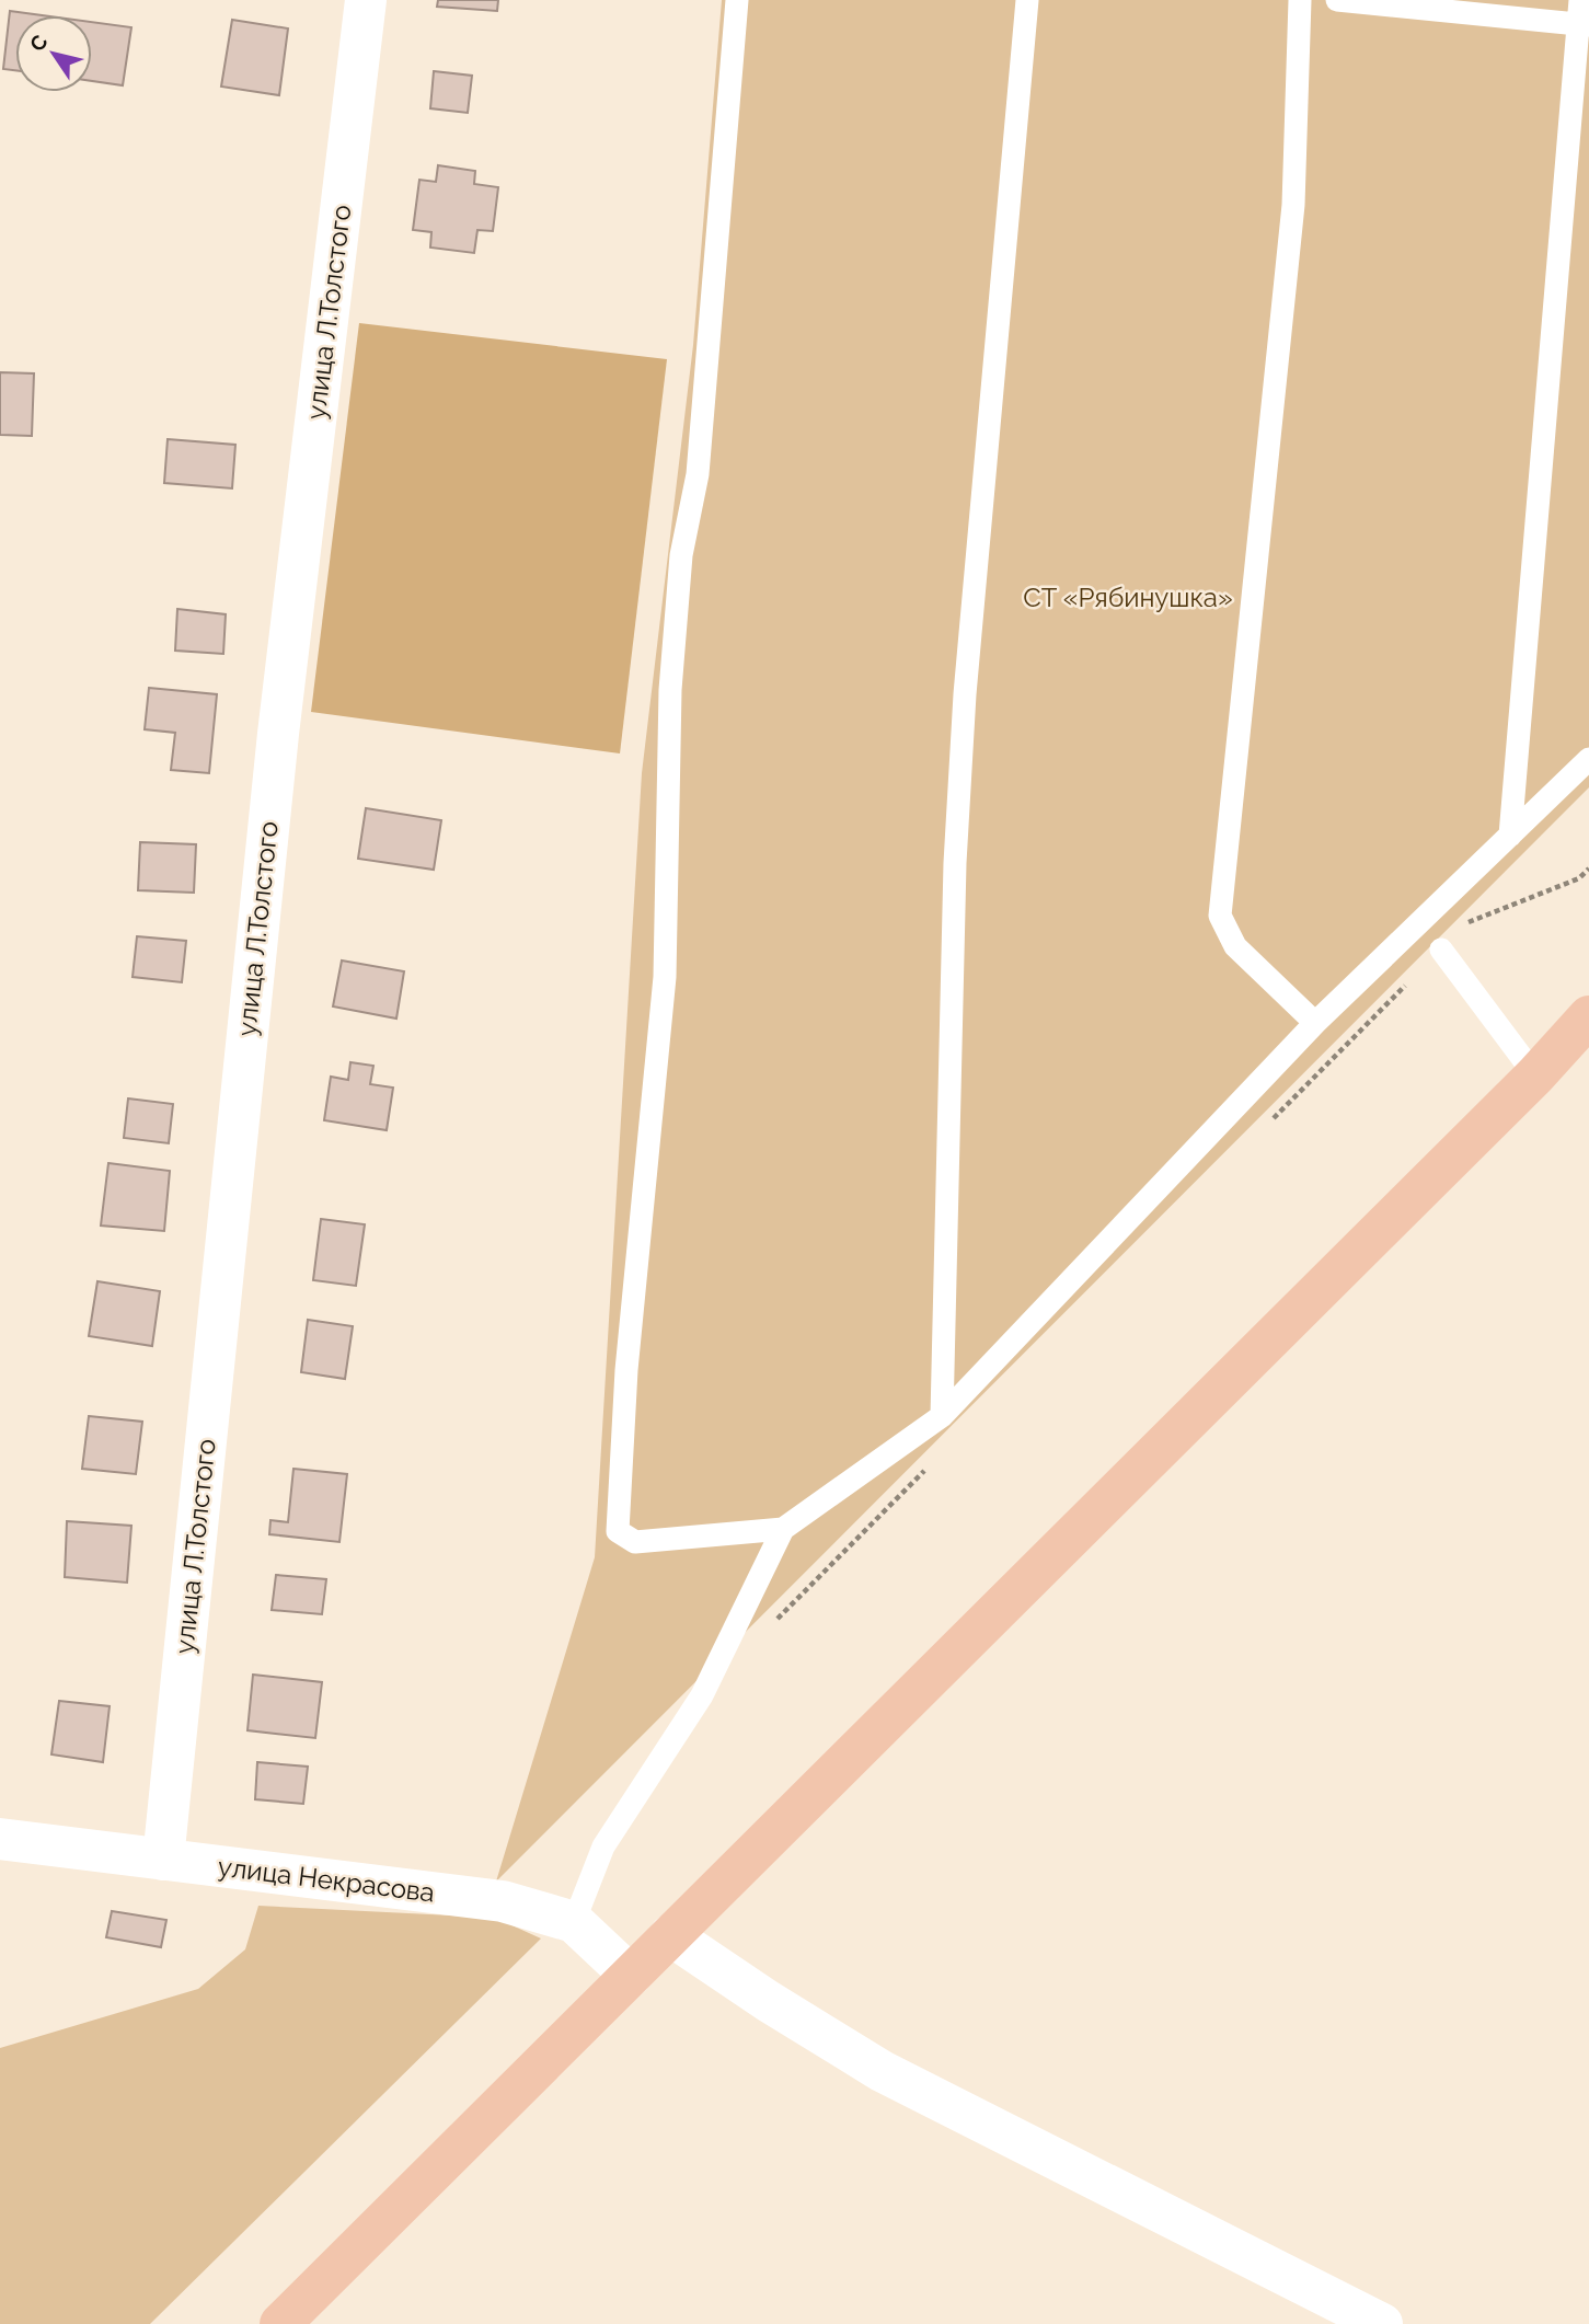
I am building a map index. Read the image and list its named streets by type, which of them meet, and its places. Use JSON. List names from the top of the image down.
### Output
{
  "streets": {
    "street": ["улица Л.Толстого", "улица Некрасова"]
  },
  "crossings": [
    ["улица Л.Толстого", "улица Некрасова"]
  ],
  "parks": ["СТ «Рябинушка»"],
  "north": "top left"
}
